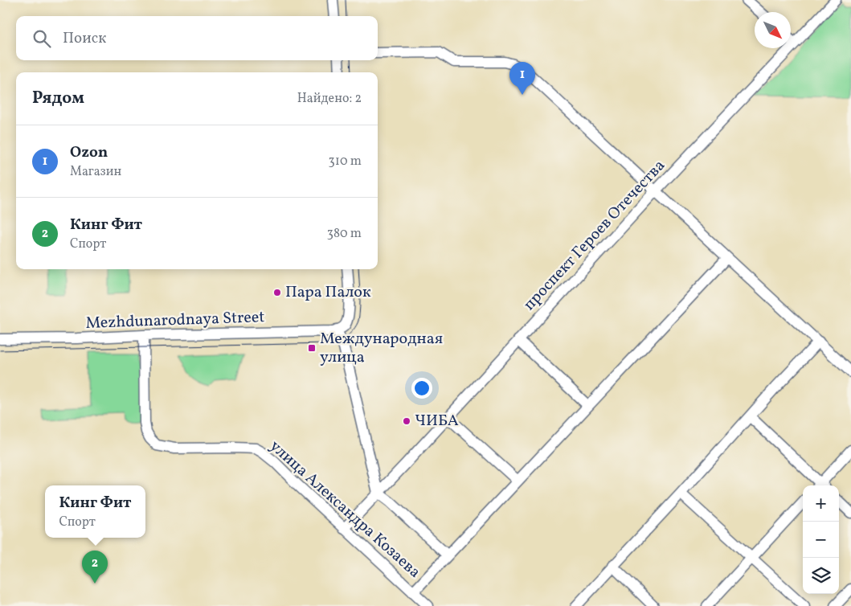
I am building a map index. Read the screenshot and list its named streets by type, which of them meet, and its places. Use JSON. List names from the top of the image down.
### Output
{
  "streets": {
    "street": ["проспект Героев Отечества", "Mezhdunarodnaya Street", "улица Александра Козаева"]
  },
  "crossings": [
    ["проспект Героев Отечества", "улица Александра Козаева"],
    ["Mezhdunarodnaya Street", "улица Александра Козаева"]
  ],
  "places": {
    "other": ["Пара Палок", "ЧИБА"],
    "transit": ["Международная улица"]
  },
  "north": "bottom right",
  "page": {
    "search": "Поиск",
    "pins": ["1", "2"],
    "heading": ["Рядом", "Найдено: 2"],
    "list": [
      {
        "mark": "1",
        "name": "Ozon",
        "note": "Магазин",
        "value": "310 m"
      },
      {
        "mark": "2",
        "name": "Кинг Фит",
        "note": "Спорт",
        "value": "380 m"
      }
    ],
    "map_buttons": ["+", "−"],
    "popup": ["Кинг Фит", "Спорт"]
  }
}
